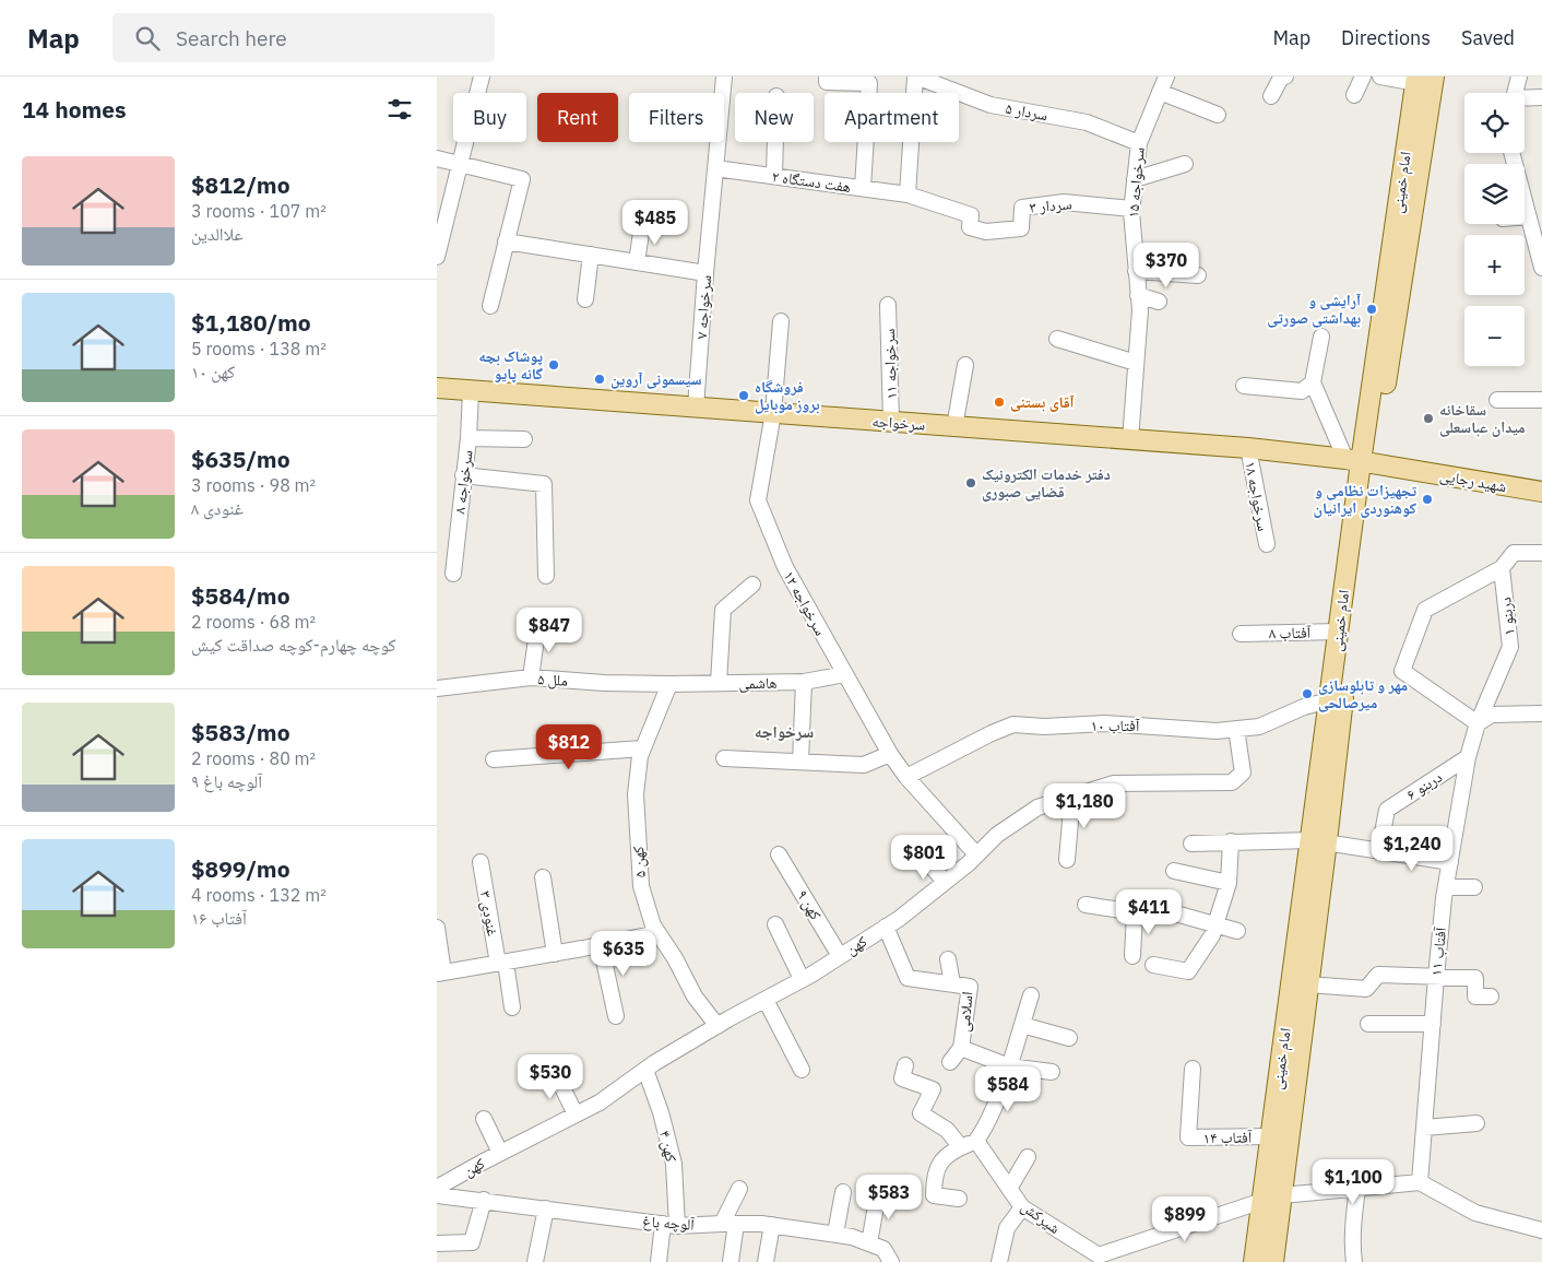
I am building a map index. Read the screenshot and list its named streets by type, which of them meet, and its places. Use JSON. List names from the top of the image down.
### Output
{
  "streets": {
    "main road": ["امام خمینی", "سرخواجه", "شهید رجایی"],
    "street": [
      "۵ سردار",
      "هفت دستگاه ۲",
      "سرخواجه ۱۵",
      "۳ سردار",
      "سرخواجه ۷",
      "۱۱ سرخواجه",
      "۸ سرخواجه",
      "۱۸ سرخواجه",
      "۱۲ سرخواجه",
      "دربنو ۱",
      "آفتاب ۸",
      "ملل ۵",
      "هاشمی",
      "۱۰ آفتاب",
      "۶ دربنو",
      "۵ کهن",
      "۹ کهن",
      "۳ غنودی",
      "کهن",
      "آفتاب ۱۱",
      "اسلامی",
      "آفتاب ۱۴",
      "۴ کهن",
      "شیرکش",
      "آلوچه باغ"
    ]
  },
  "crossings": [
    ["۵ سردار", "سرخواجه ۱۵"],
    ["هفت دستگاه ۲", "۳ سردار"],
    ["هفت دستگاه ۲", "سرخواجه ۷"],
    ["سرخواجه ۱۵", "۳ سردار"],
    ["سرخواجه ۱۵", "سرخواجه"],
    ["امام خمینی", "سرخواجه"],
    ["امام خمینی", "شهید رجایی"],
    ["امام خمینی", "آفتاب ۸"],
    ["امام خمینی", "۱۰ آفتاب"],
    ["امام خمینی", "آفتاب ۱۴"],
    ["سرخواجه ۷", "سرخواجه"],
    ["۱۱ سرخواجه", "سرخواجه"],
    ["سرخواجه", "شهید رجایی"],
    ["سرخواجه", "۸ سرخواجه"],
    ["سرخواجه", "۱۸ سرخواجه"],
    ["سرخواجه", "۱۲ سرخواجه"],
    ["۱۲ سرخواجه", "هاشمی"],
    ["۱۲ سرخواجه", "۱۰ آفتاب"],
    ["۱۲ سرخواجه", "کهن"],
    ["دربنو ۱", "آفتاب ۱۱"],
    ["ملل ۵", "هاشمی"],
    ["ملل ۵", "۵ کهن"],
    ["هاشمی", "۵ کهن"],
    ["۱۰ آفتاب", "کهن"],
    ["۶ دربنو", "آفتاب ۱۱"],
    ["۵ کهن", "کهن"],
    ["۹ کهن", "کهن"],
    ["کهن", "اسلامی"],
    ["کهن", "۴ کهن"],
    ["۴ کهن", "آلوچه باغ"]
  ],
  "districts": ["سرخواجه"],
  "places": [
    "آرایشی و بهداشتی صورتی",
    "پوشاک بچه گانه پایو",
    "سیسمونی آروین",
    "فروشگاه بروز موبایل",
    "آقای بستنی",
    "سقاخانه میدان عباسعلی",
    "دفتر خدمات الکترونیک قضایی صبوری",
    "تجهیزات نظامی و کوهنوردی ایرانیان",
    "مهر و تابلوسازی میرصالحی"
  ],
  "page": {
    "header": "Map",
    "search": "Search here",
    "nav": ["Map", "Directions", "Saved"],
    "heading": "14 homes",
    "map_buttons": ["+", "−"],
    "chip": [
      "Buy",
      "Rent",
      "Filters",
      "New",
      "Apartment"
    ],
    "list": [
      {
        "name": "$812/mo",
        "note": "3 rooms · 107 m² · علاالدین"
      },
      {
        "name": "$1,180/mo",
        "note": "5 rooms · 138 m² · ۱۰ کهن"
      },
      {
        "name": "$635/mo",
        "note": "3 rooms · 98 m² · ۸ غنودی"
      },
      {
        "name": "$584/mo",
        "note": "2 rooms · 68 m² · کوچه چهارم-کوچه صداقت کیش"
      },
      {
        "name": "$583/mo",
        "note": "2 rooms · 80 m² · ۹ آلوچه باغ"
      },
      {
        "name": "$899/mo",
        "note": "4 rooms · 132 m² · آفتاب ۱۶"
      }
    ],
    "price": [
      "$485",
      "$370",
      "$847",
      "$812",
      "$1,180",
      "$1,240",
      "$801",
      "$411",
      "$635",
      "$530",
      "$584",
      "$1,100",
      "$583",
      "$899"
    ]
  }
}
